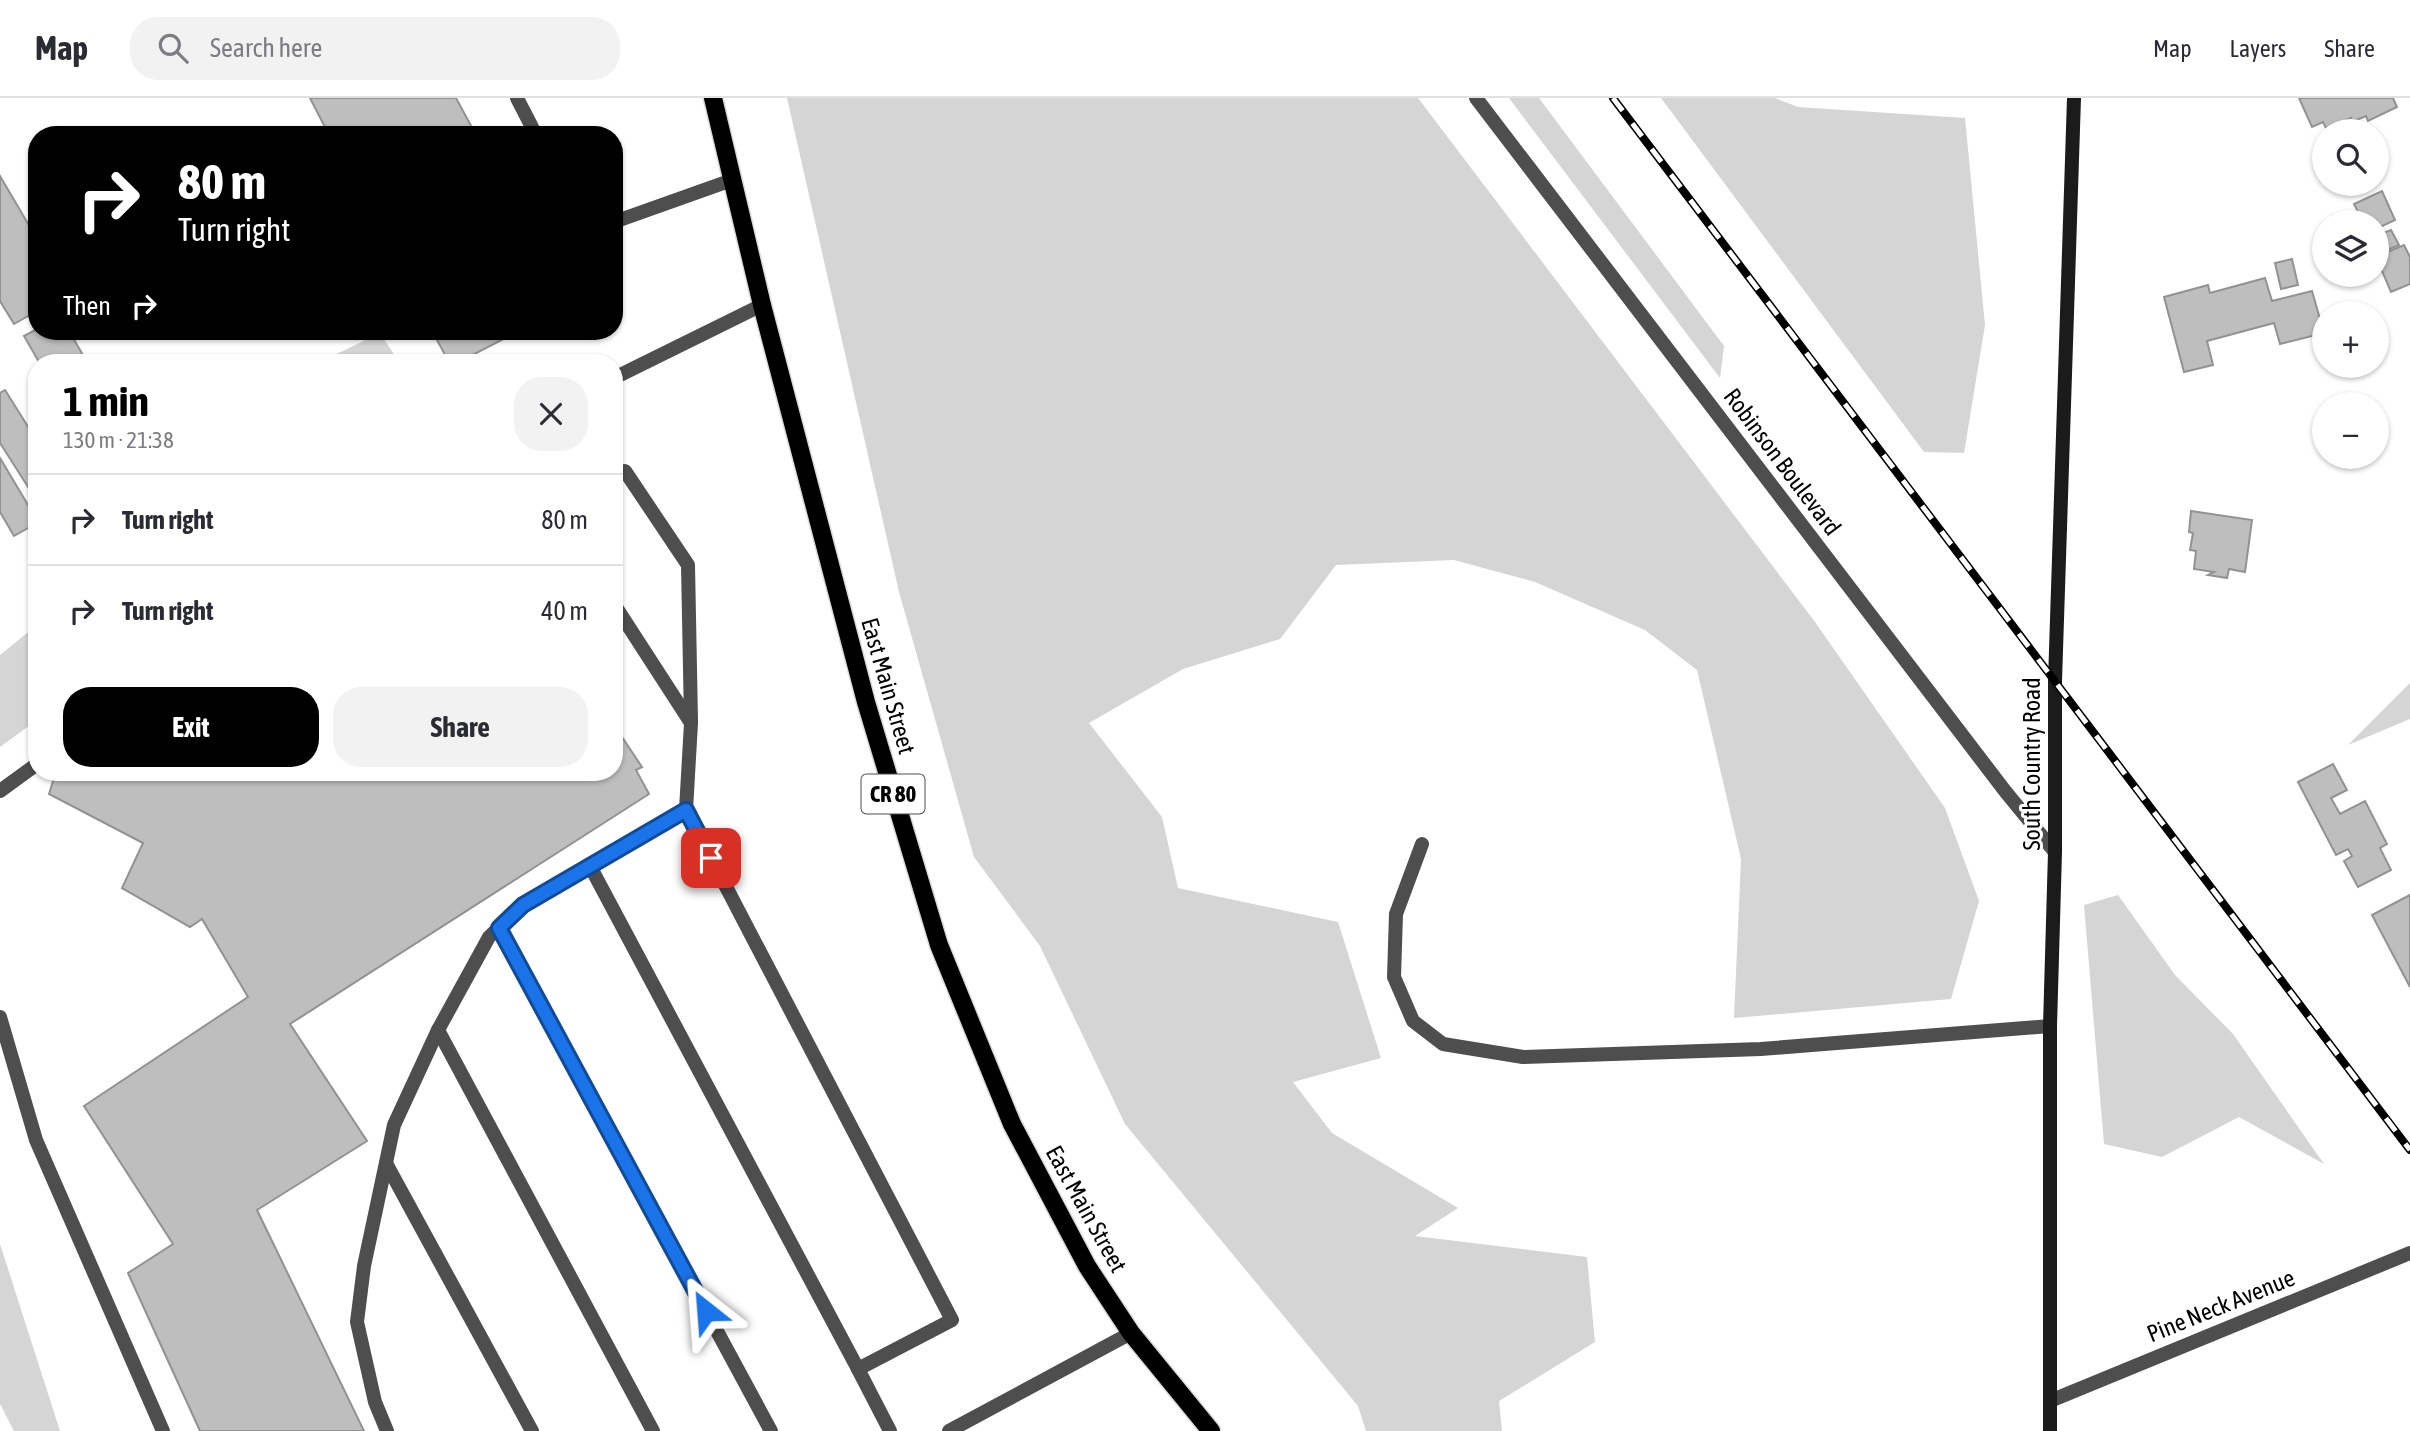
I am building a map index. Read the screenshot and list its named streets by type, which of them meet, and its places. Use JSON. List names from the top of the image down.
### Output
{
  "streets": {
    "main road": ["East Main Street", "South Country Road", "CR 80"],
    "street": ["Robinson Boulevard", "Pine Neck Avenue"]
  },
  "crossings": [
    ["Robinson Boulevard", "South Country Road"],
    ["South Country Road", "Pine Neck Avenue"]
  ],
  "page": {
    "header": "Map",
    "search": "Search here",
    "nav": ["Map", "Layers", "Share"],
    "map_buttons": ["+", "−"],
    "turn": ["80 m", "Turn right"],
    "then": "Then",
    "heading": ["1 min", "130 m · 21:38"],
    "list": [
      {
        "name": "Turn right",
        "value": "80 m"
      },
      {
        "name": "Turn right",
        "value": "40 m"
      }
    ],
    "buttons": ["Exit", "Share"]
  }
}
